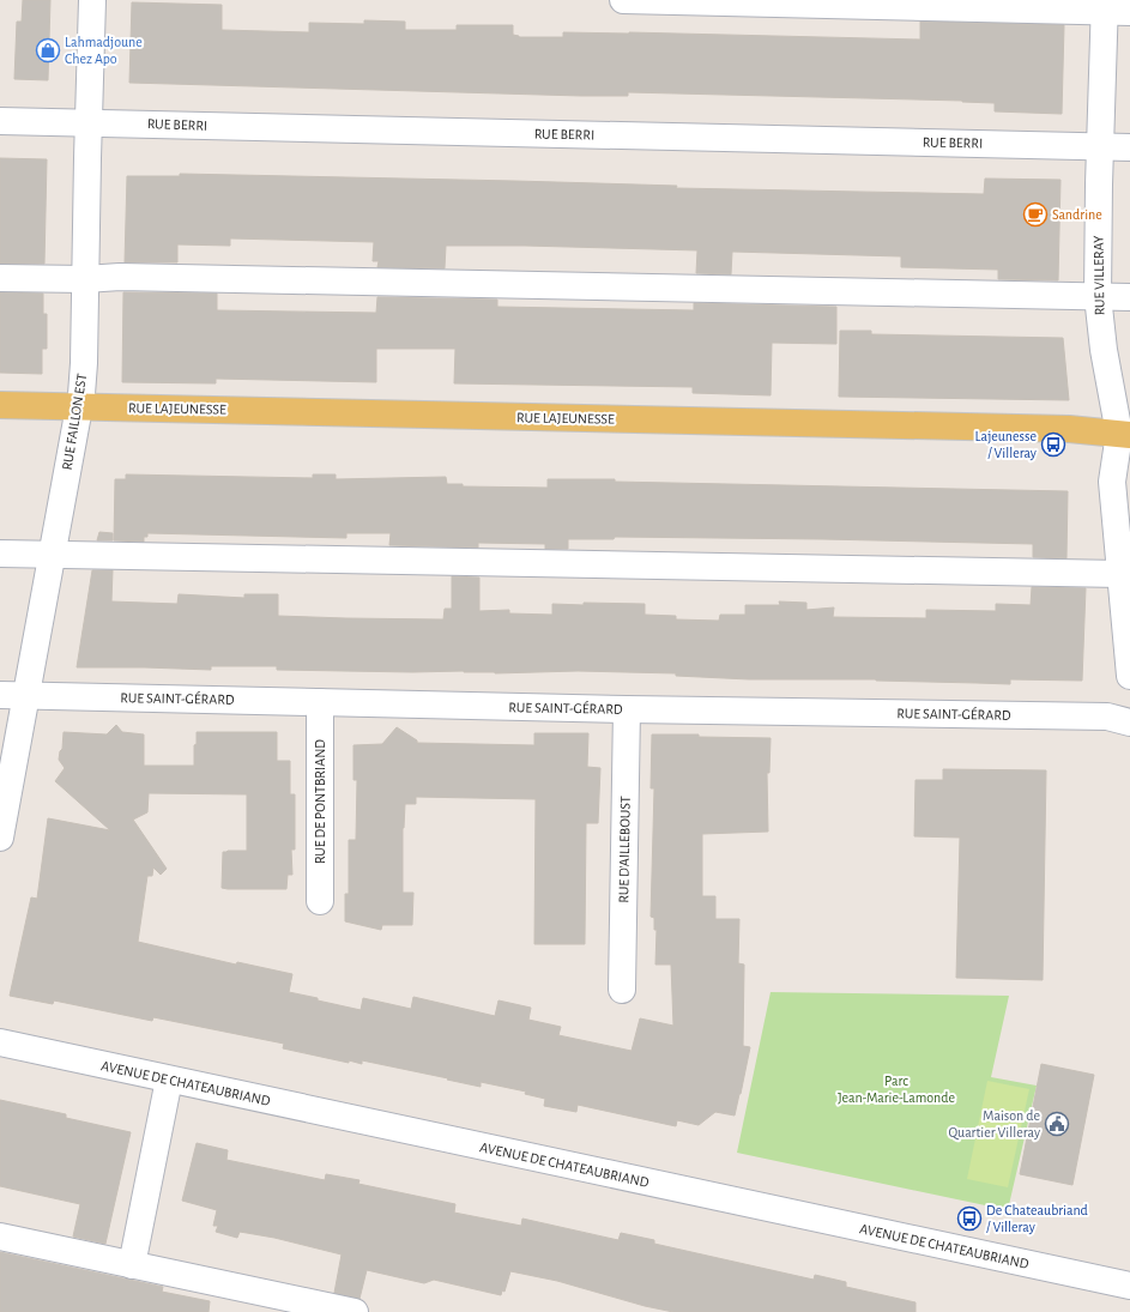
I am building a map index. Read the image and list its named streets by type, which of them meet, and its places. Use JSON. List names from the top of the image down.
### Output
{
  "streets": {
    "main road": ["RUE LAJEUNESSE"],
    "street": [
      "RUE BERRI",
      "RUE VILLERAY",
      "RUE FAILLON EST",
      "RUE SAINT-GÉRARD",
      "RUE DE PONTBRIAND",
      "RUE D'AILLEBOUST",
      "AVENUE DE CHATEAUBRIAND"
    ]
  },
  "crossings": [
    ["RUE BERRI", "RUE VILLERAY"],
    ["RUE BERRI", "RUE FAILLON EST"],
    ["RUE VILLERAY", "RUE LAJEUNESSE"],
    ["RUE LAJEUNESSE", "RUE FAILLON EST"],
    ["RUE FAILLON EST", "RUE SAINT-GÉRARD"],
    ["RUE SAINT-GÉRARD", "RUE DE PONTBRIAND"],
    ["RUE SAINT-GÉRARD", "RUE D'AILLEBOUST"]
  ],
  "parks": ["Parc Jean-Marie-Lamonde"],
  "places": {
    "shop": ["Lahmadjoune Chez Apo"],
    "cafe": ["Sandrine"],
    "bus stop": ["Lajeunesse / Villeray", "De Chateaubriand / Villeray"],
    "public building": ["Maison de Quartier Villeray"]
  }
}
